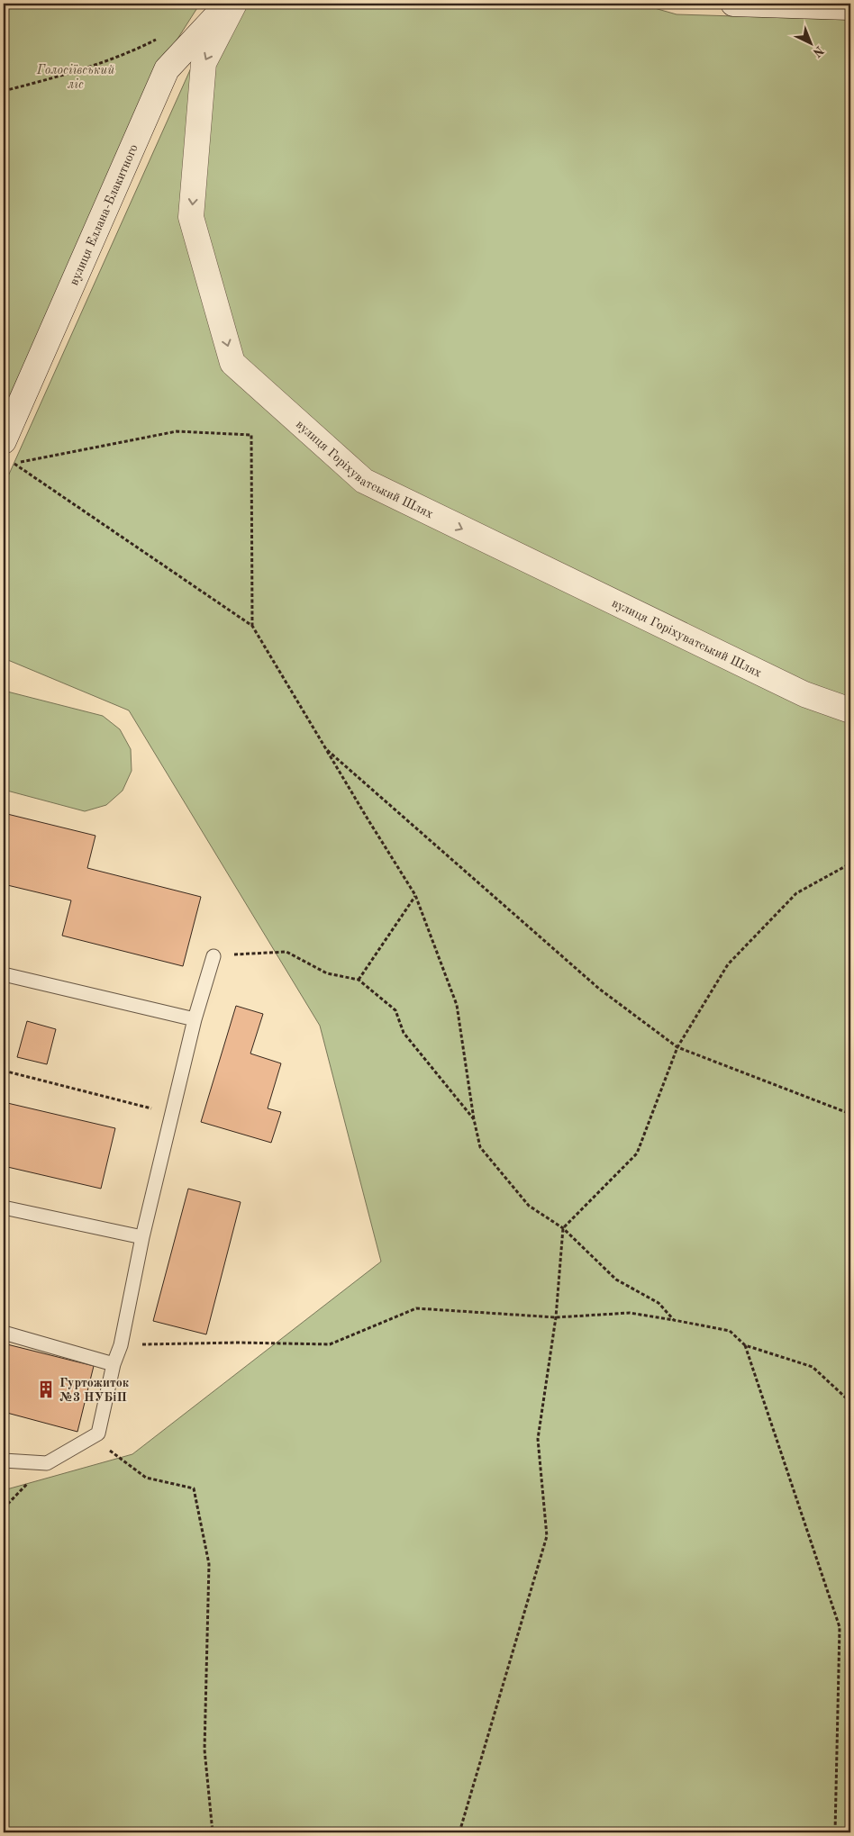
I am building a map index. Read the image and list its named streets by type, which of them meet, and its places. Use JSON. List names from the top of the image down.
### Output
{
  "streets": {
    "street": ["вулиця Еллана-Блакитного", "вулиця Горіхуватський Шлях"]
  },
  "one_way": ["вулиця Горіхуватський Шлях"],
  "parks": ["Голосіївський ліс"],
  "places": {
    "building": ["Гуртожиток №3 НУБіП"]
  },
  "north": "bottom right"
}
